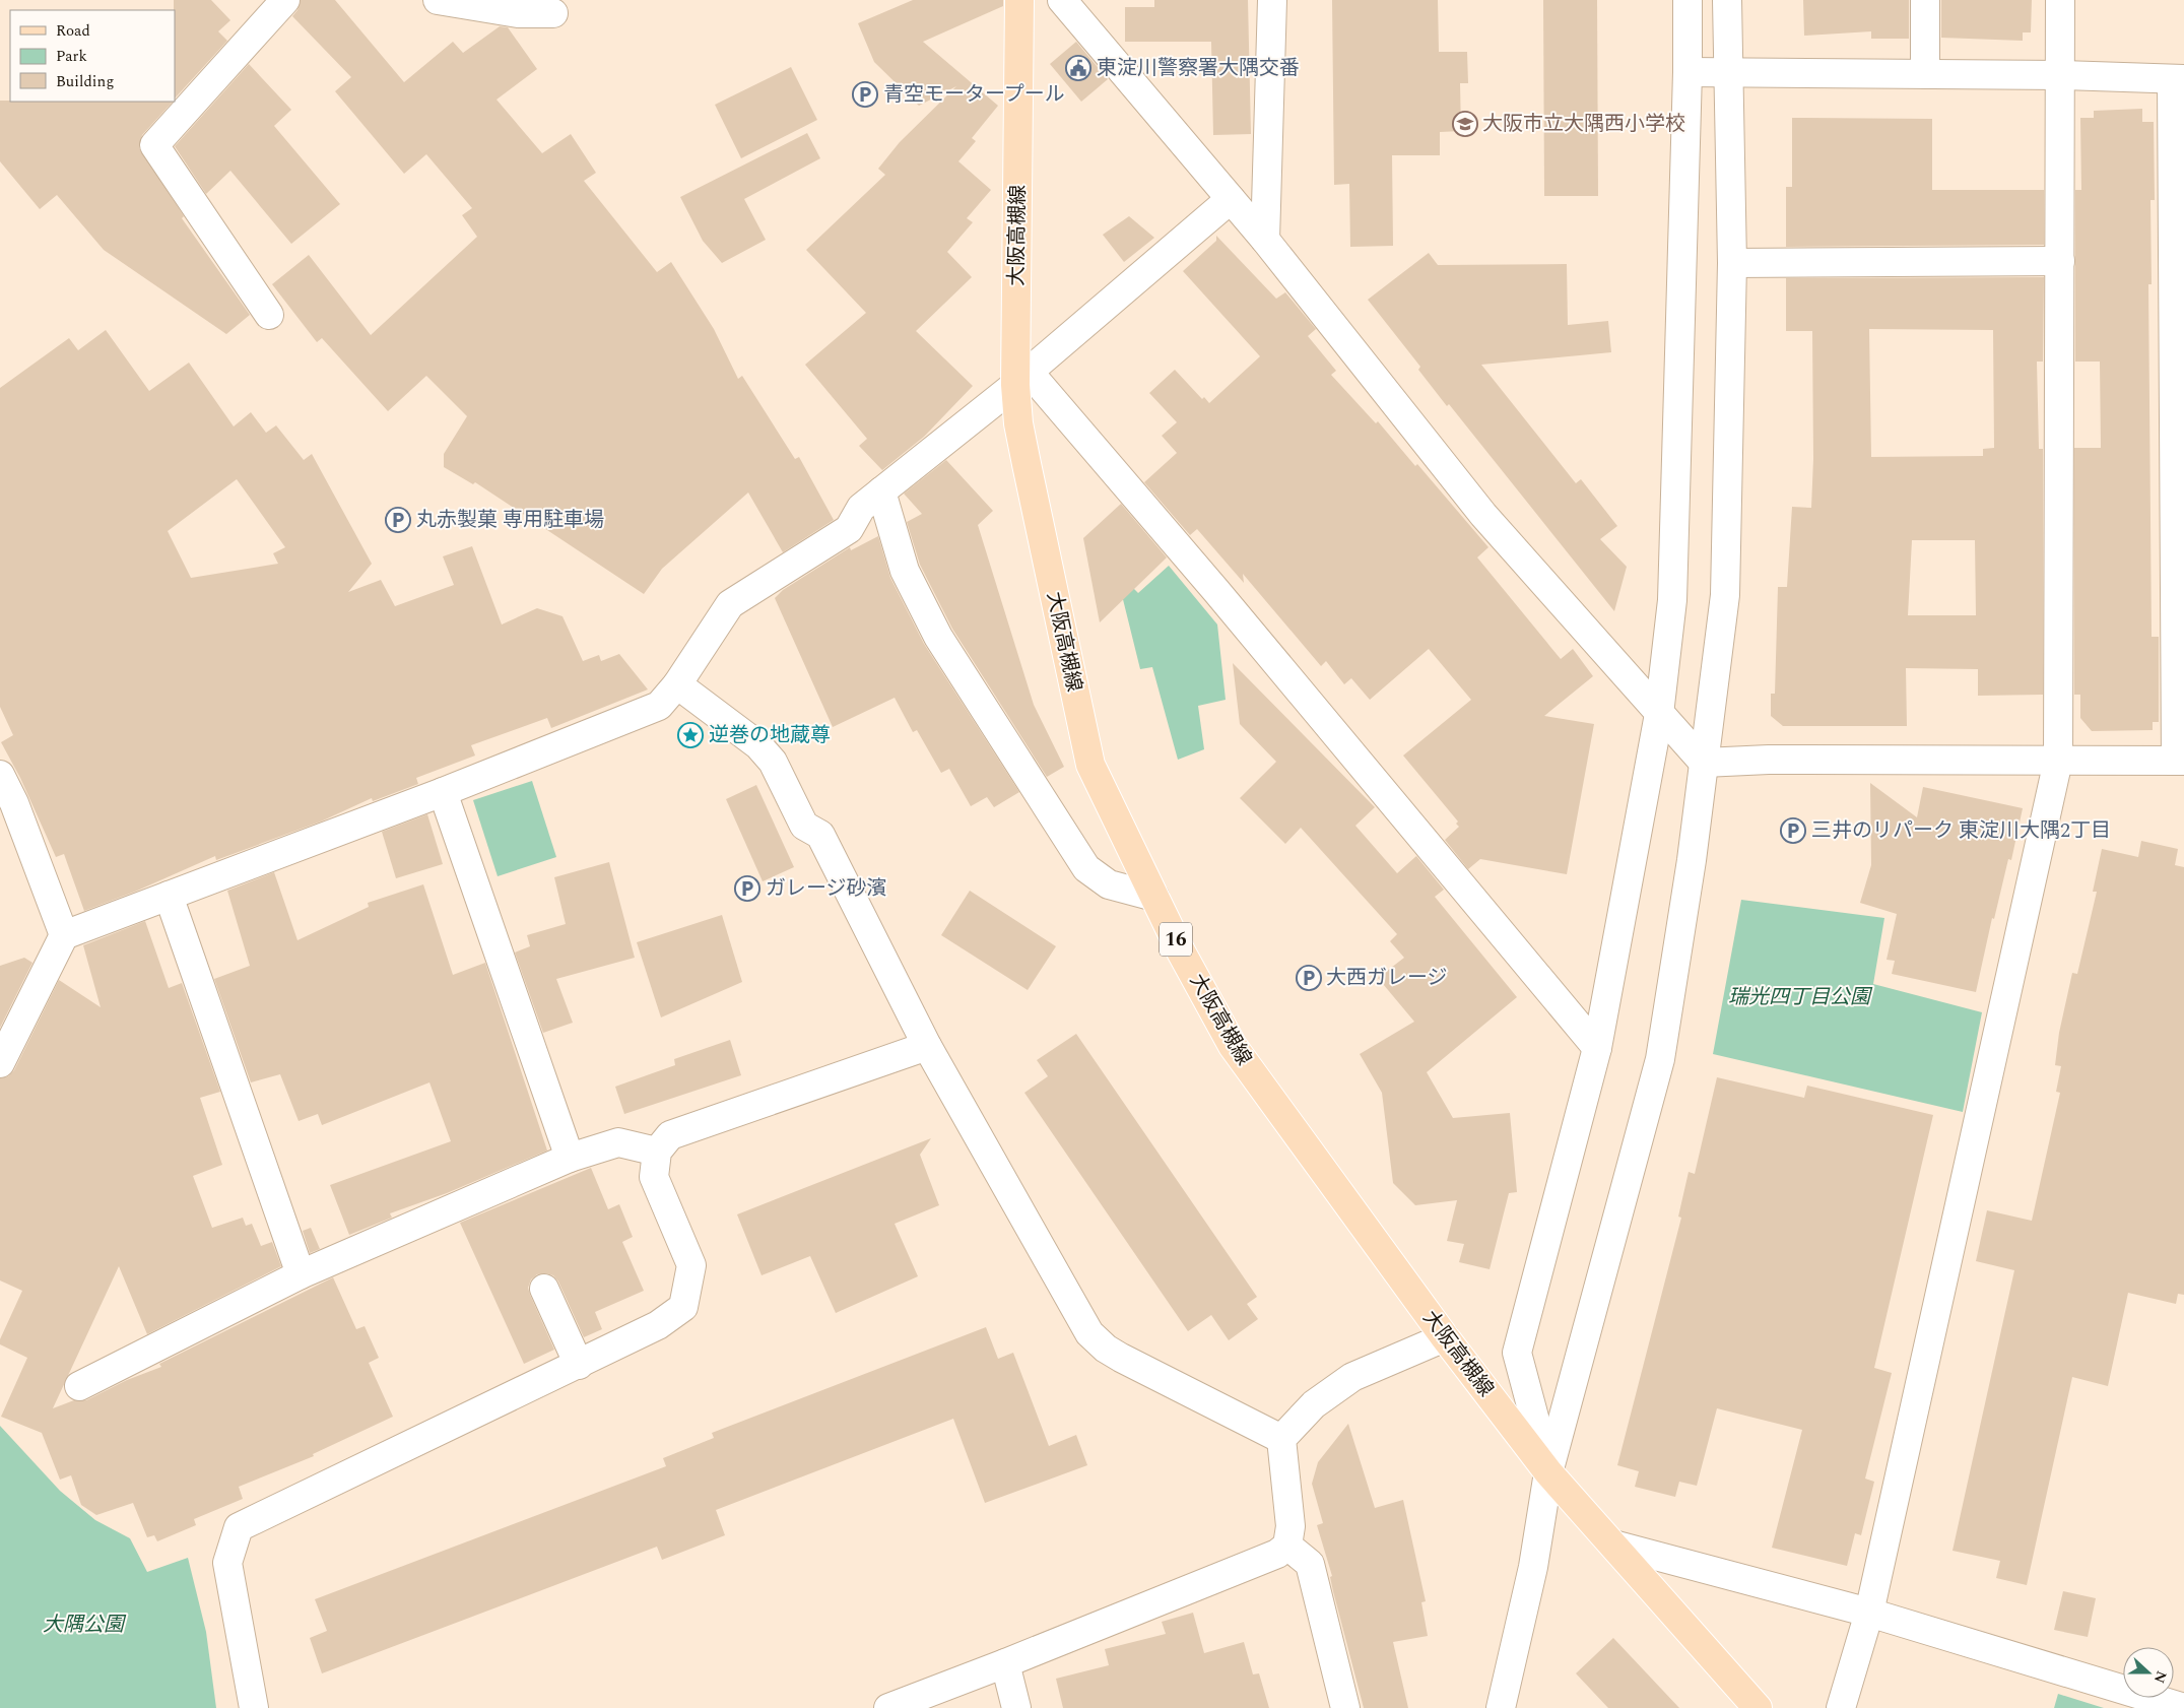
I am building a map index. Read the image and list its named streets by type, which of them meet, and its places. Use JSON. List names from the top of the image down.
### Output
{
  "streets": {
    "main road": ["大阪高槻線", "16"]
  },
  "parks": ["瑞光四丁目公園", "大隅公園"],
  "places": {
    "public building": ["東淀川警察署大隅交番"],
    "parking": [
      "青空モータープール",
      "丸赤製菓 専用駐車場",
      "三井のリパーク 東淀川大隅2丁目",
      "ガレージ砂濱",
      "大西ガレージ"
    ],
    "school or university": ["大阪市立大隅西小学校"],
    "place": ["逆巻の地蔵尊"]
  },
  "legend": ["Road", "Park", "Building"],
  "north": "right"
}
